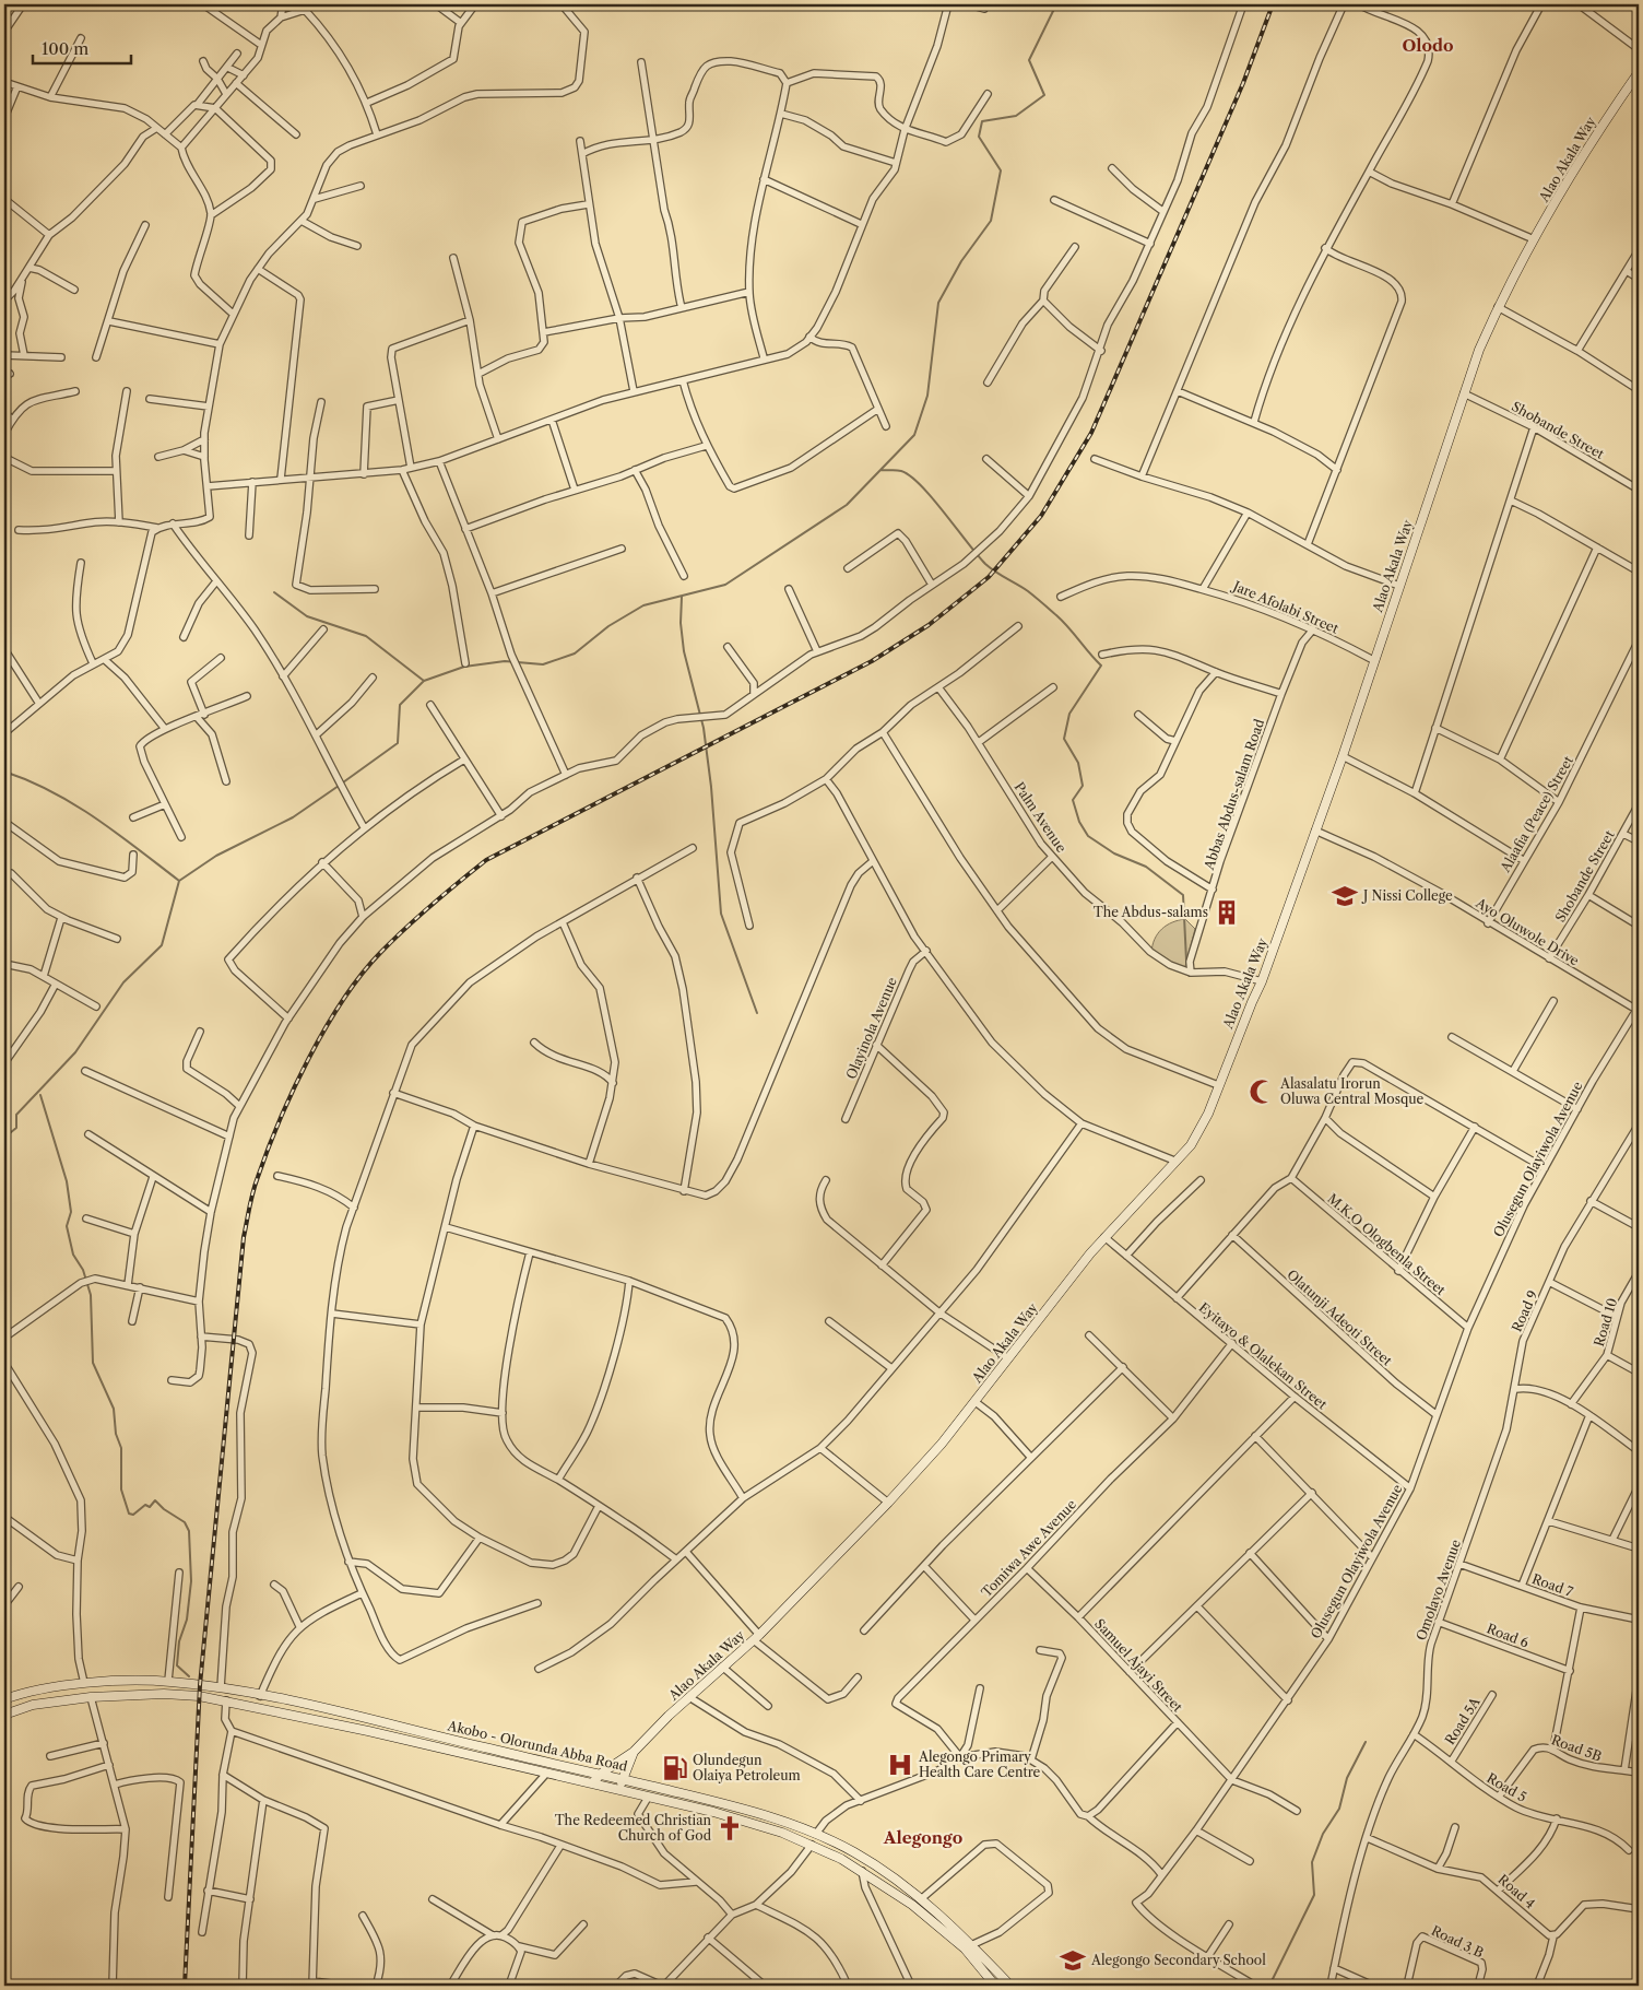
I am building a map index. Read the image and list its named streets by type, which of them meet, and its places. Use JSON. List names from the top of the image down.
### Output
{
  "streets": {
    "main road": ["Alao Akala Way", "Akobo - Olorunda Abba Road"],
    "street": [
      "Shobande Street",
      "Jare Afolabi Street",
      "Abbas Abdus-salam Road",
      "Alaafia (Peace) Street",
      "Palm Avenue",
      "Ayo Oluwole Drive",
      "Olayinola Avenue",
      "Olusegun Olayiwola Avenue",
      "M.K.O Ologbenla Street",
      "Road 9",
      "Olatunji Adeoti Street",
      "Road 10",
      "Eyitayo & Olalekan Street",
      "Tomiwa Awe Avenue",
      "Road 7",
      "Omolayo Avenue",
      "Road 6",
      "Samuel Ajayi Street",
      "Road 5A",
      "Road 5B",
      "Road 5",
      "Road 4",
      "Road 3 B"
    ]
  },
  "crossings": [
    ["Alao Akala Way", "Shobande Street"],
    ["Alao Akala Way", "Jare Afolabi Street"],
    ["Alao Akala Way", "Palm Avenue"],
    ["Alao Akala Way", "Ayo Oluwole Drive"],
    ["Alao Akala Way", "Eyitayo & Olalekan Street"],
    ["Alao Akala Way", "Akobo - Olorunda Abba Road"],
    ["Shobande Street", "Ayo Oluwole Drive"],
    ["Jare Afolabi Street", "Abbas Abdus-salam Road"],
    ["Abbas Abdus-salam Road", "Palm Avenue"],
    ["Alaafia (Peace) Street", "Ayo Oluwole Drive"],
    ["Ayo Oluwole Drive", "Olusegun Olayiwola Avenue"],
    ["Olusegun Olayiwola Avenue", "M.K.O Ologbenla Street"],
    ["Olusegun Olayiwola Avenue", "Olatunji Adeoti Street"],
    ["Olusegun Olayiwola Avenue", "Eyitayo & Olalekan Street"],
    ["Olusegun Olayiwola Avenue", "Samuel Ajayi Street"],
    ["Road 9", "Omolayo Avenue"],
    ["Eyitayo & Olalekan Street", "Tomiwa Awe Avenue"],
    ["Tomiwa Awe Avenue", "Samuel Ajayi Street"],
    ["Road 7", "Omolayo Avenue"],
    ["Omolayo Avenue", "Road 6"],
    ["Omolayo Avenue", "Road 5"],
    ["Omolayo Avenue", "Road 4"],
    ["Road 5A", "Road 5"],
    ["Road 5B", "Road 5"]
  ],
  "districts": ["Olodo", "Alegongo"],
  "places": {
    "school or university": ["J Nissi College", "Alegongo Secondary School"],
    "building": ["The Abdus-salams"],
    "mosque": ["Alasalatu Irorun Oluwa Central Mosque"],
    "hospital": ["Alegongo Primary Health Care Centre"],
    "fuel station": ["Olundegun Olaiya Petroleum"],
    "church": ["The Redeemed Christian Church of God"]
  },
  "scale_bar": "100 m"
}
